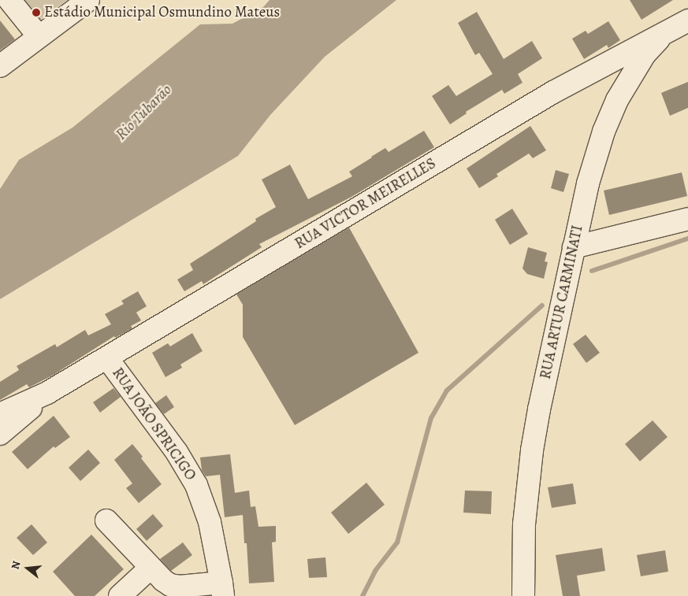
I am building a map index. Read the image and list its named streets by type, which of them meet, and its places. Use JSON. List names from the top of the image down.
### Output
{
  "streets": {
    "street": ["RUA VICTOR MEIRELLES", "RUA ARTUR CARMINATI", "RUA JOÃO SPRICIGO"]
  },
  "crossings": [
    ["RUA VICTOR MEIRELLES", "RUA ARTUR CARMINATI"],
    ["RUA VICTOR MEIRELLES", "RUA JOÃO SPRICIGO"]
  ],
  "water": ["Rio Tubarão"],
  "places": ["Estádio Municipal Osmundino Mateus"],
  "north": "left"
}
